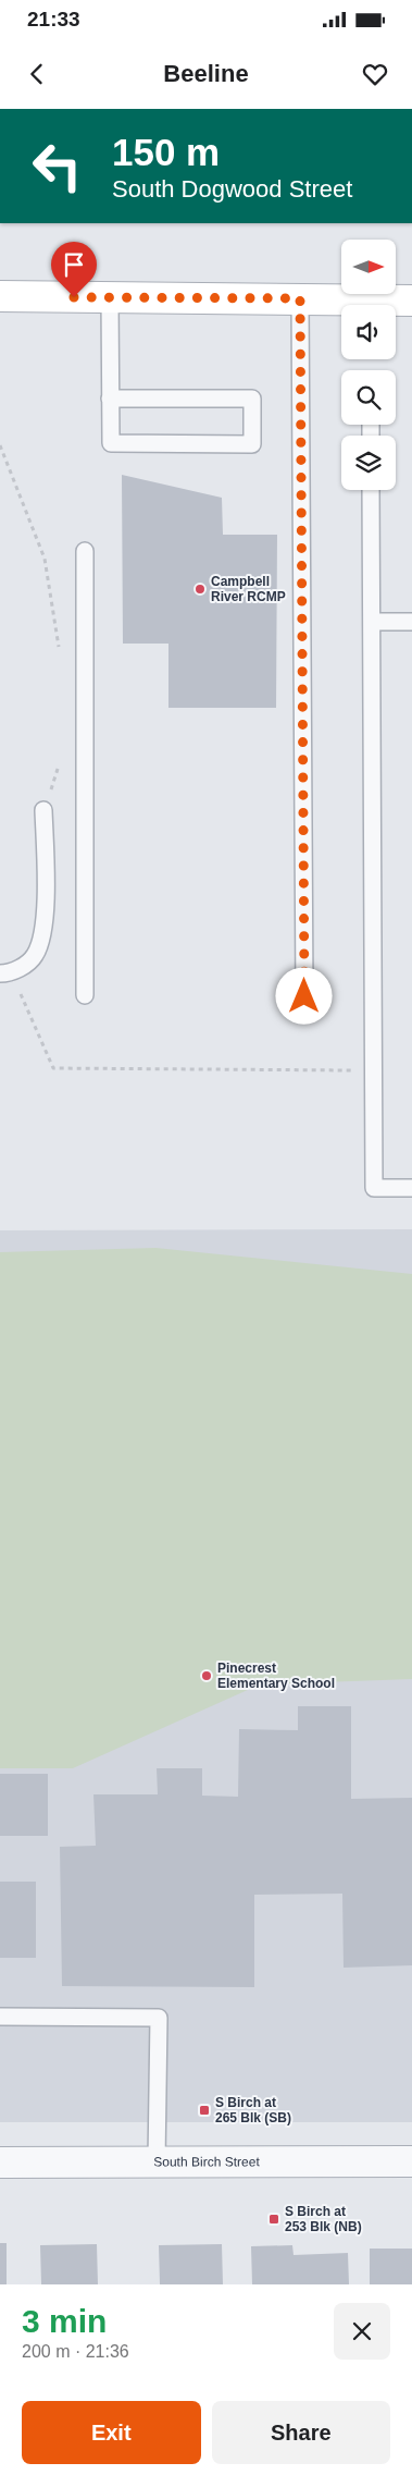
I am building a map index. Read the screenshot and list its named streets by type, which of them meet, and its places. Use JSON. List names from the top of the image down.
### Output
{
  "streets": {
    "street": ["South Birch Street"]
  },
  "places": {
    "other": ["Campbell River RCMP", "Pinecrest Elementary School"],
    "transit": ["S Birch at 265 Blk (SB)", "S Birch at 253 Blk (NB)"]
  },
  "north": "right",
  "page": {
    "status": "21:33",
    "header": "Beeline",
    "turn": ["150 m", "South Dogwood Street"],
    "heading": ["3 min", "200 m · 21:36"],
    "buttons": ["Exit", "Share"]
  }
}
